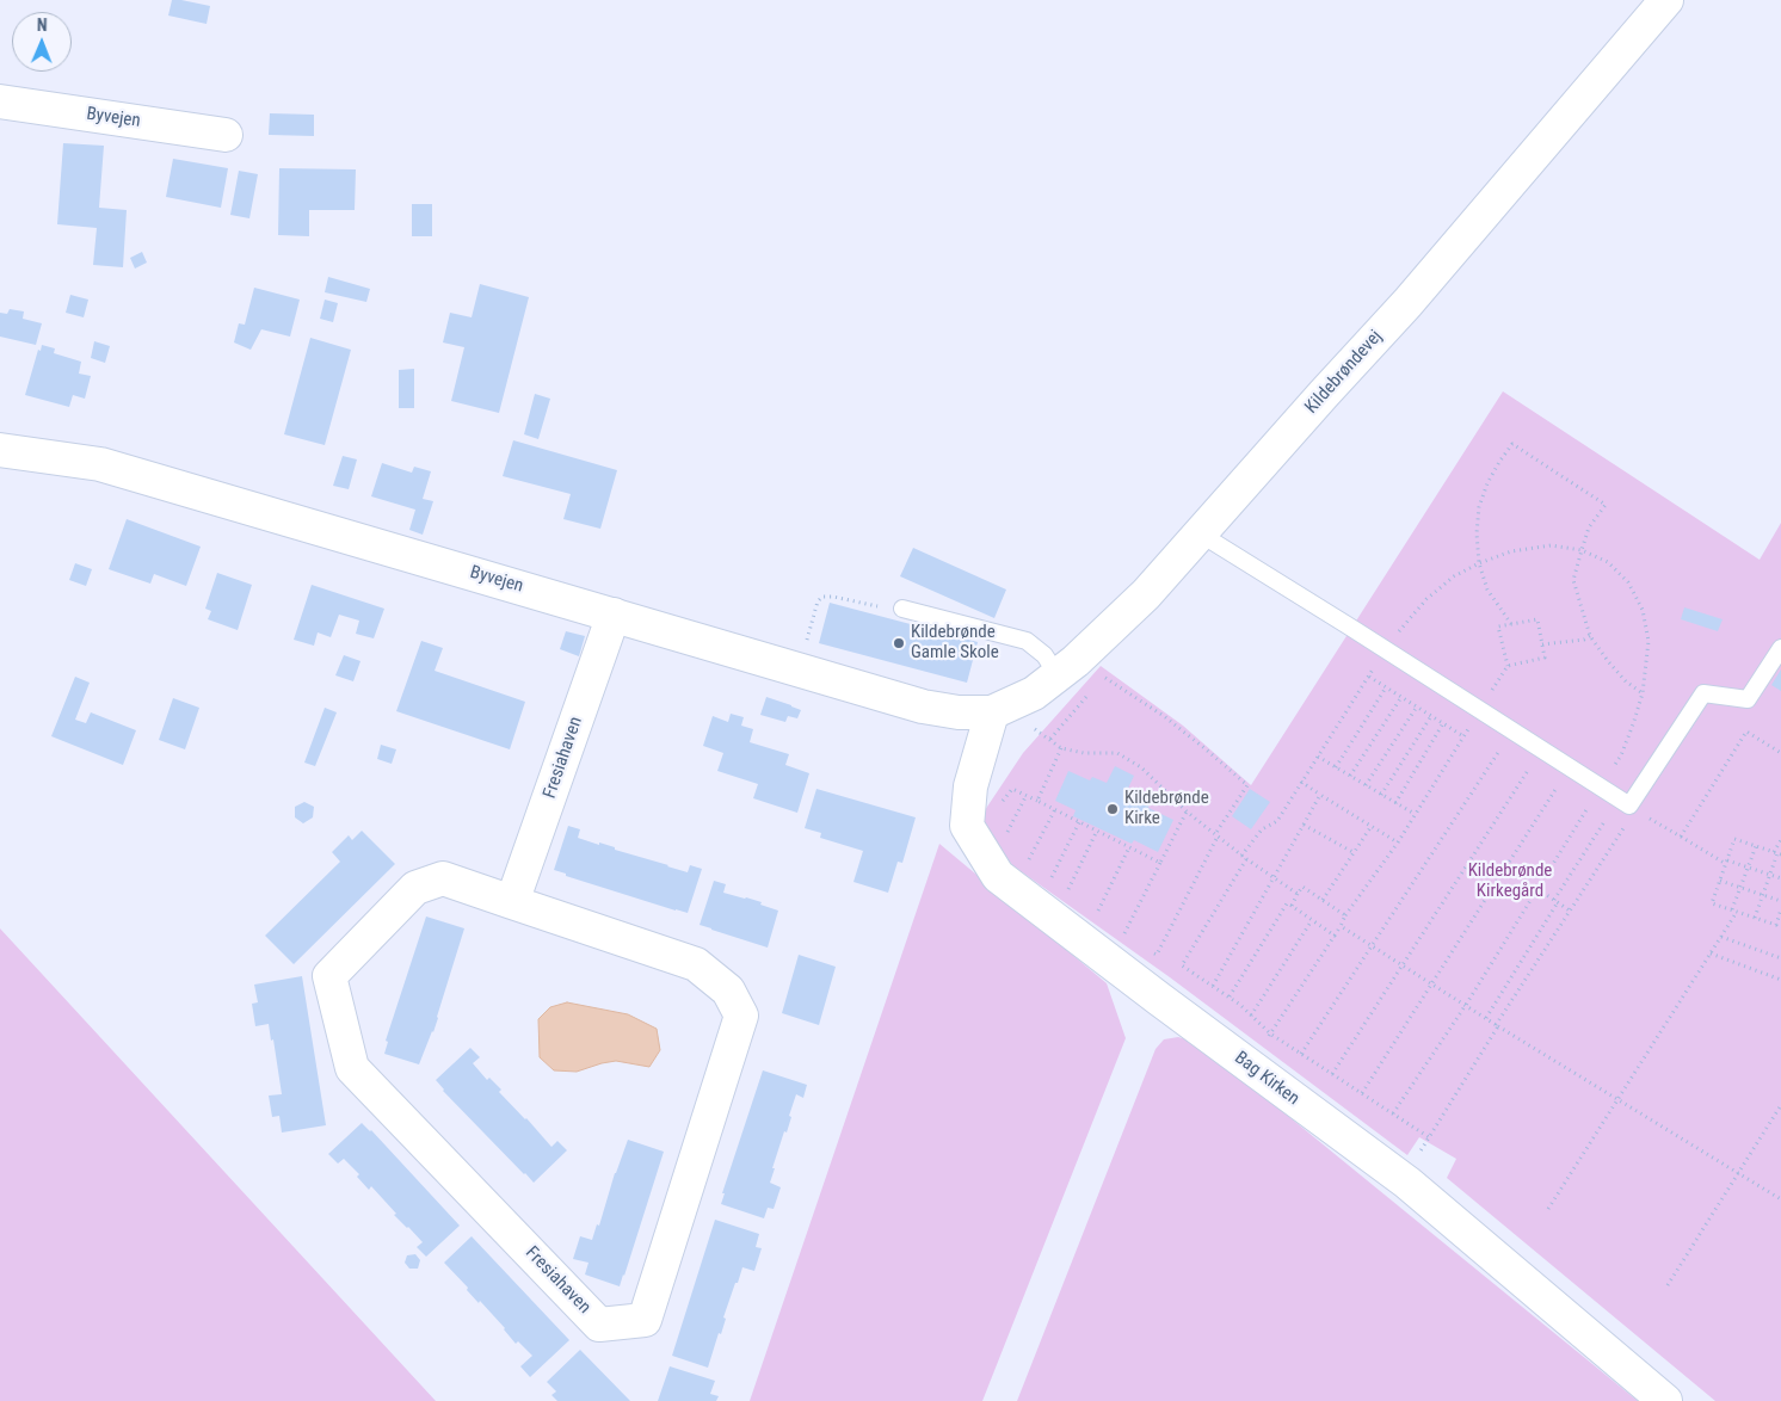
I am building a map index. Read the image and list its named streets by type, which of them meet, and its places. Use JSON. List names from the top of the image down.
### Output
{
  "streets": {
    "street": [
      "Byvejen",
      "Kildebrøndevej",
      "Fresiahaven",
      "Bag Kirken"
    ]
  },
  "crossings": [
    ["Byvejen", "Kildebrøndevej"],
    ["Byvejen", "Fresiahaven"],
    ["Byvejen", "Bag Kirken"],
    ["Kildebrøndevej", "Bag Kirken"]
  ],
  "parks": ["Kildebrønde Kirkegård"],
  "places": ["Kildebrønde Gamle Skole", "Kildebrønde Kirke"],
  "north": "top"
}
